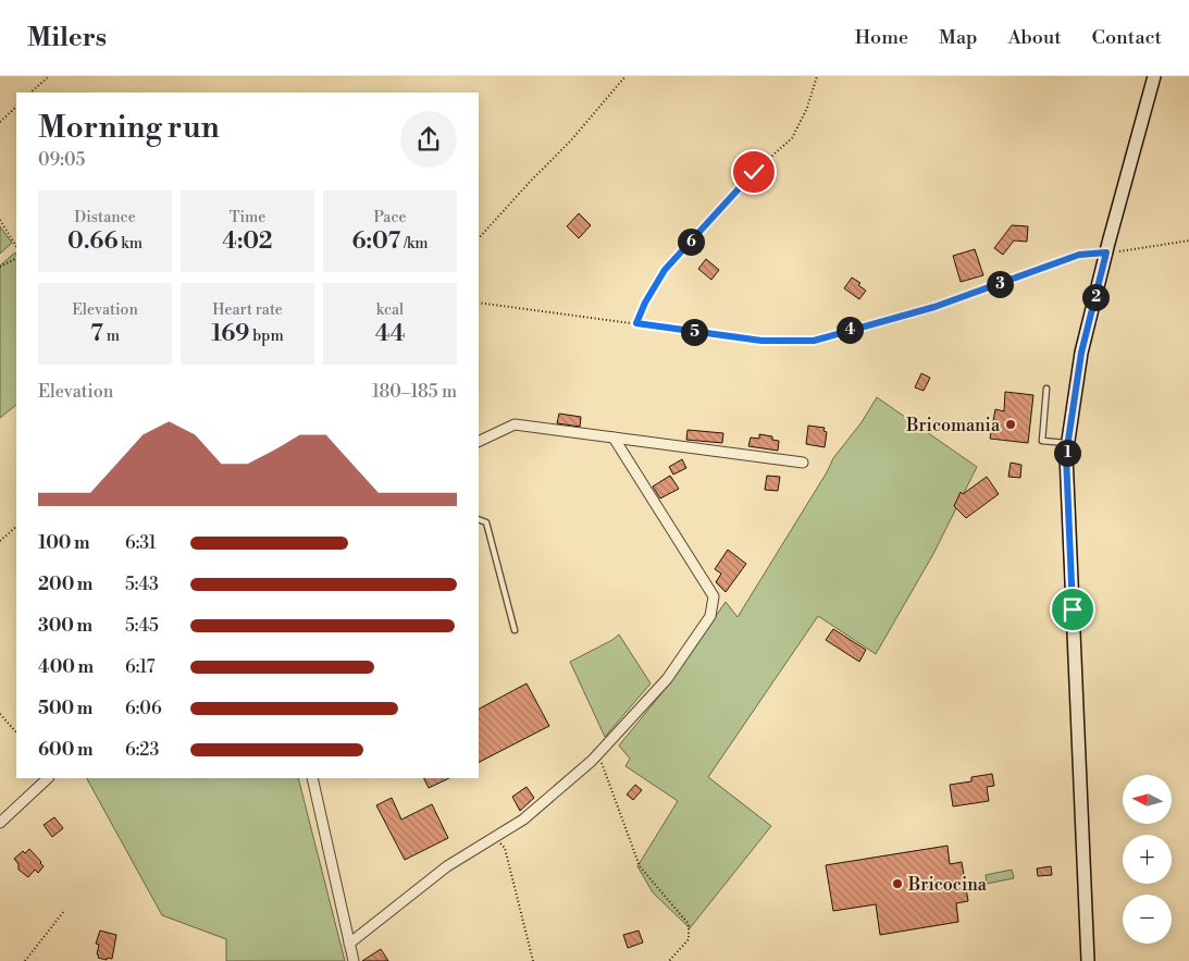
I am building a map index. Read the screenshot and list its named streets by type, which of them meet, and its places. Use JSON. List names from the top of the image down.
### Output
{
  "places": ["Bricomania", "Bricocina"],
  "north": "left",
  "page": {
    "header": "Milers",
    "nav": [
      "Home",
      "Map",
      "About",
      "Contact"
    ],
    "heading": ["Morning run", "09:05"],
    "stats": [
      ["Distance", "0.66 km"],
      ["Time", "4:02"],
      ["Pace", "6:07 /km"],
      ["Elevation", "7 m"],
      ["Heart rate", "169 bpm"],
      ["kcal", "44"]
    ],
    "pins": [
      "6",
      "3",
      "2",
      "4",
      "5",
      "1"
    ],
    "chart": ["Elevation", "180–185 m"],
    "list": [
      {
        "name": "100 m",
        "note": "6:31"
      },
      {
        "name": "200 m",
        "note": "5:43"
      },
      {
        "name": "300 m",
        "note": "5:45"
      },
      {
        "name": "400 m",
        "note": "6:17"
      },
      {
        "name": "500 m",
        "note": "6:06"
      },
      {
        "name": "600 m",
        "note": "6:23"
      }
    ],
    "map_buttons": ["+", "−"]
  }
}
